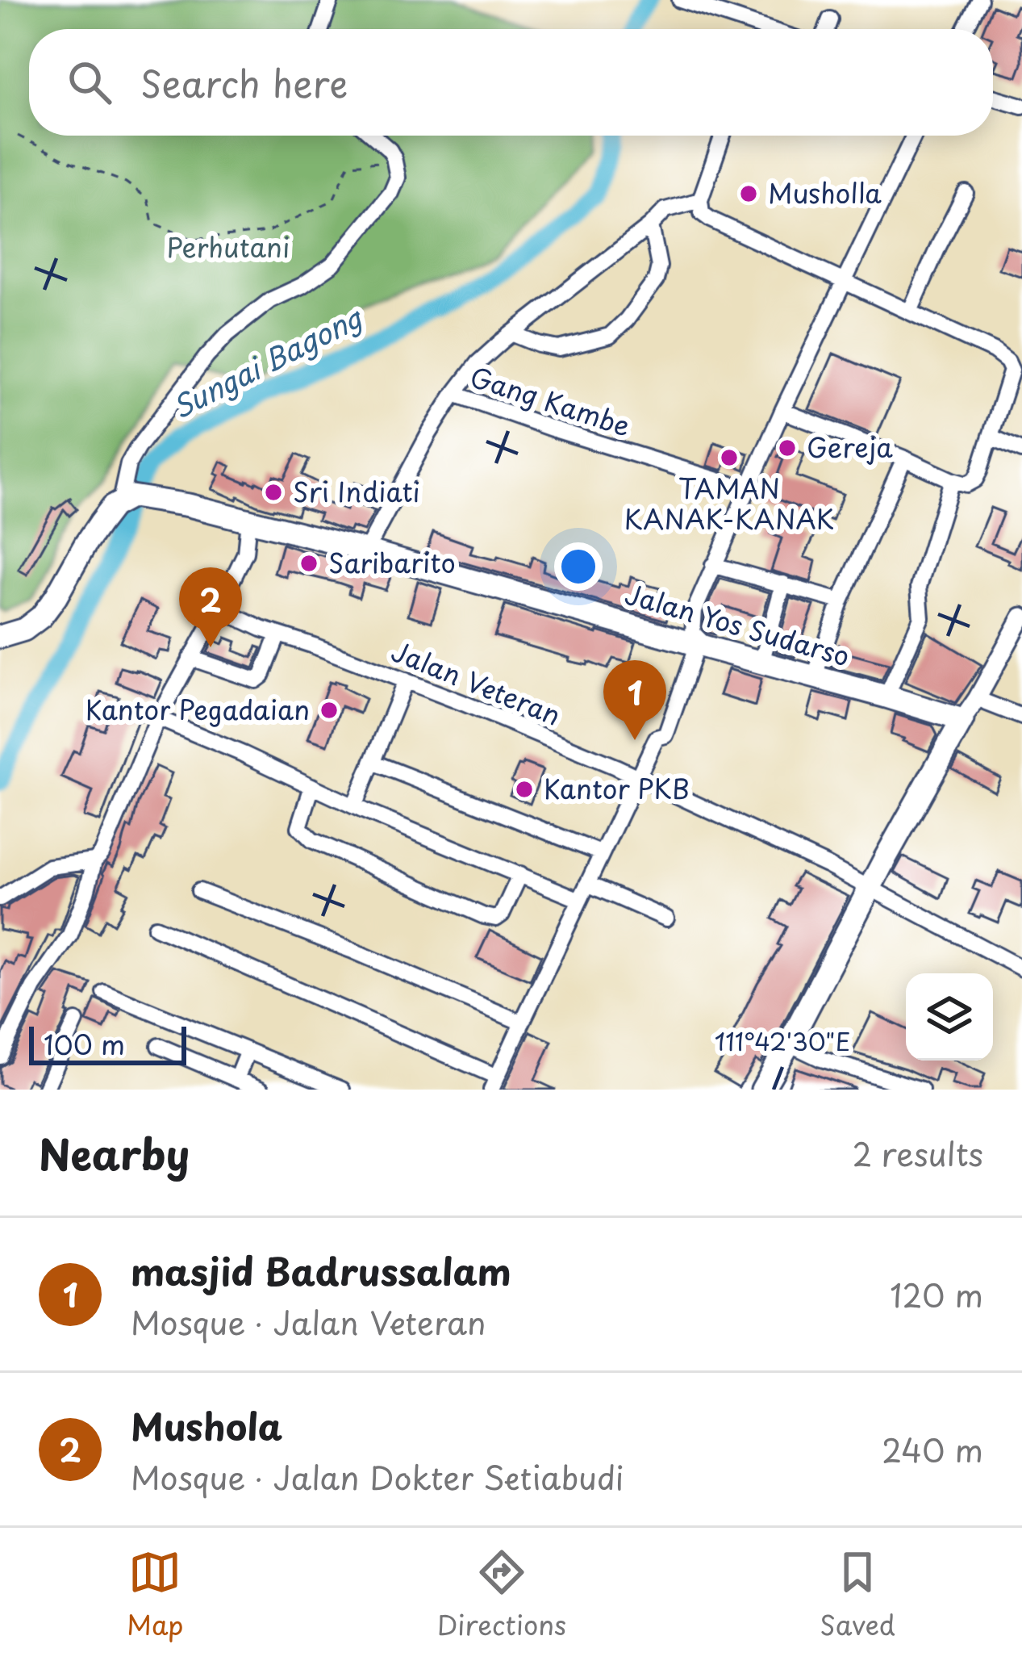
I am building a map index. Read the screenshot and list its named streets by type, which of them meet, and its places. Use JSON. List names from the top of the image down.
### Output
{
  "streets": {
    "highway": ["Jalan Yos Sudarso"],
    "street": ["Gang Kambe", "Jalan Veteran"]
  },
  "crossings": [
    ["Gang Kambe", "Jalan Yos Sudarso"]
  ],
  "water": ["Sungai Bagong"],
  "parks": ["Perhutani"],
  "places": [
    "Musholla",
    "Gereja",
    "TAMAN KANAK-KANAK",
    "Sri Indiati",
    "Saribarito",
    "Kantor Pegadaian",
    "Kantor PKB"
  ],
  "scale_bar": "100 m",
  "page": {
    "search": "Search here",
    "pins": ["2", "1"],
    "scale": "100 m",
    "heading": ["Nearby", "2 results"],
    "list": [
      {
        "mark": "1",
        "name": "masjid Badrussalam",
        "note": "Mosque · Jalan Veteran",
        "value": "120 m"
      },
      {
        "mark": "2",
        "name": "Mushola",
        "note": "Mosque · Jalan Dokter Setiabudi",
        "value": "240 m"
      }
    ],
    "nav": ["Map", "Directions", "Saved"]
  },
  "coordinates": ["111°42'30\"E"]
}
